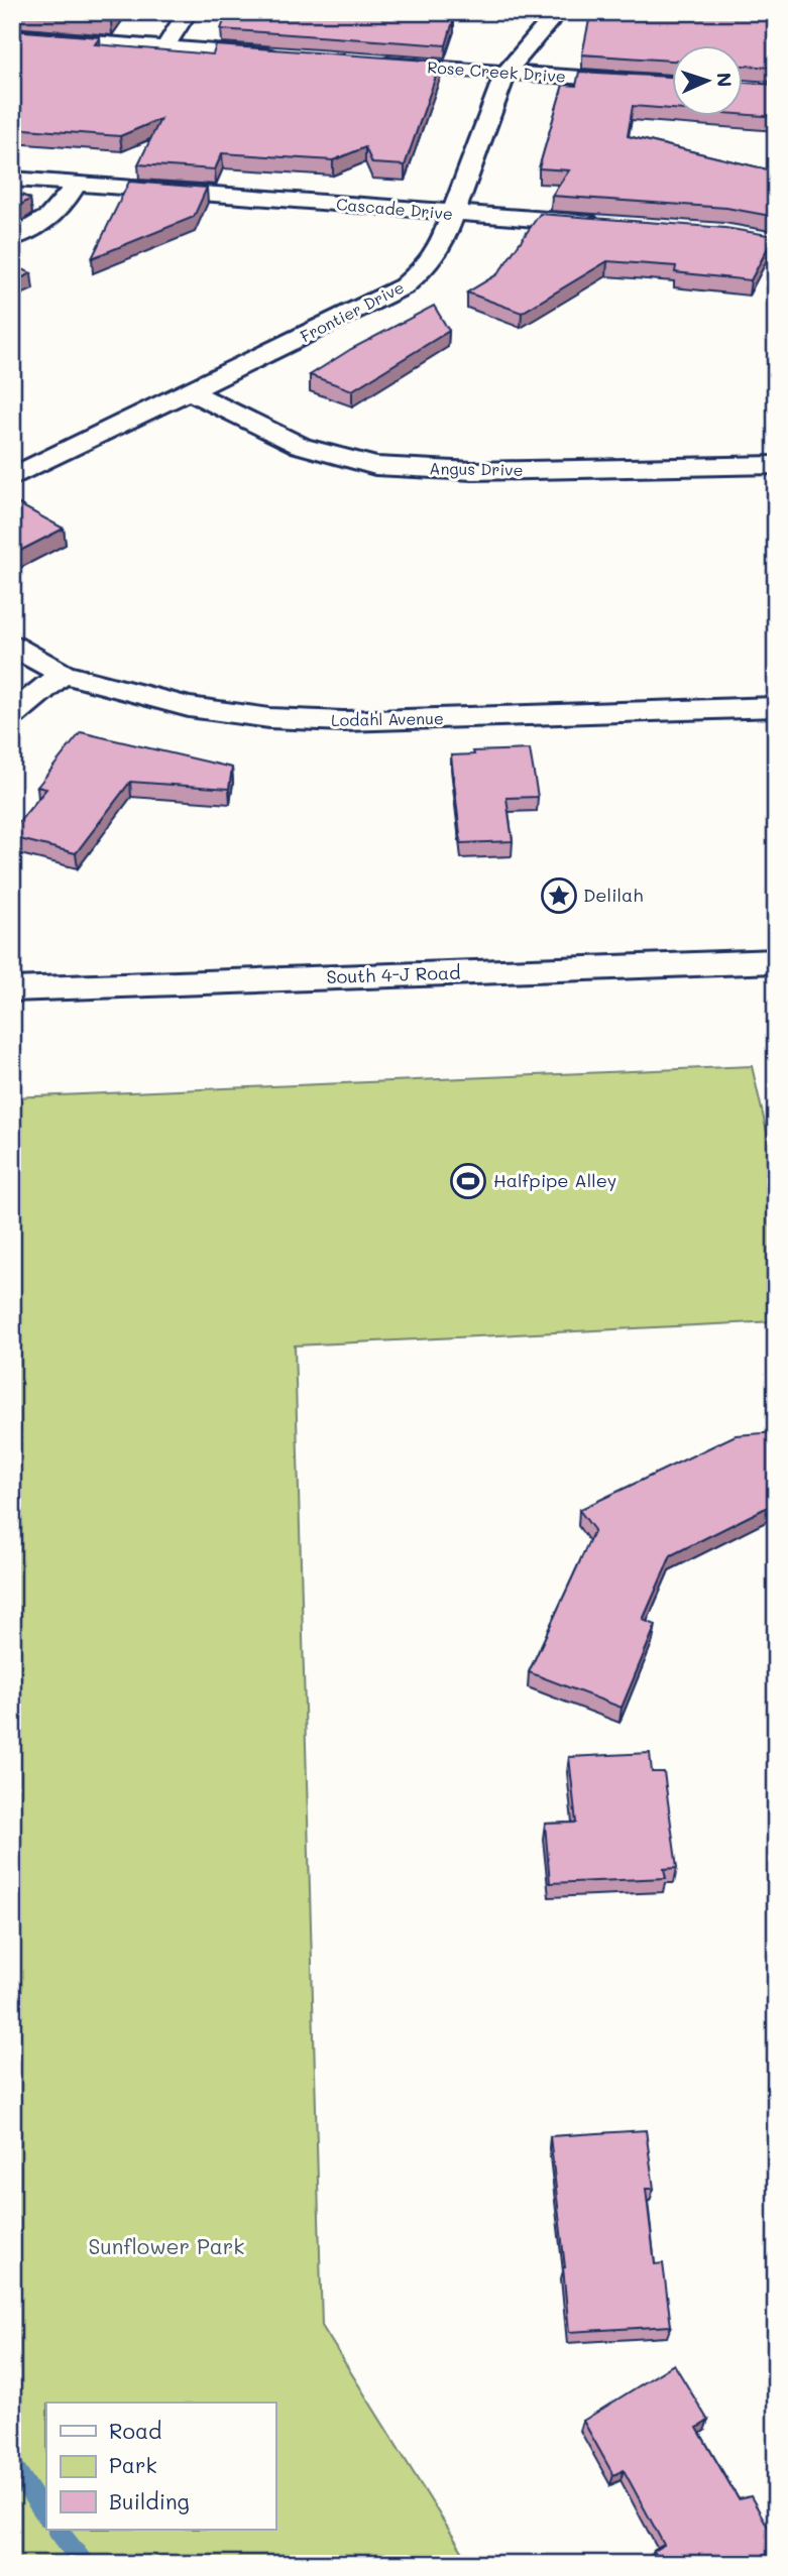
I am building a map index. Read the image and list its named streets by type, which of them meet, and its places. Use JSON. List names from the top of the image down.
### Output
{
  "streets": {
    "street": [
      "Rose Creek Drive",
      "Cascade Drive",
      "Frontier Drive",
      "Angus Drive",
      "Lodahl Avenue",
      "South 4-J Road"
    ]
  },
  "crossings": [
    ["Rose Creek Drive", "Frontier Drive"],
    ["Cascade Drive", "Frontier Drive"],
    ["Frontier Drive", "Angus Drive"]
  ],
  "parks": ["Sunflower Park"],
  "places": {
    "place": ["Delilah"],
    "sports": ["Halfpipe Alley"]
  },
  "legend": ["Road", "Park", "Building"],
  "north": "right"
}
